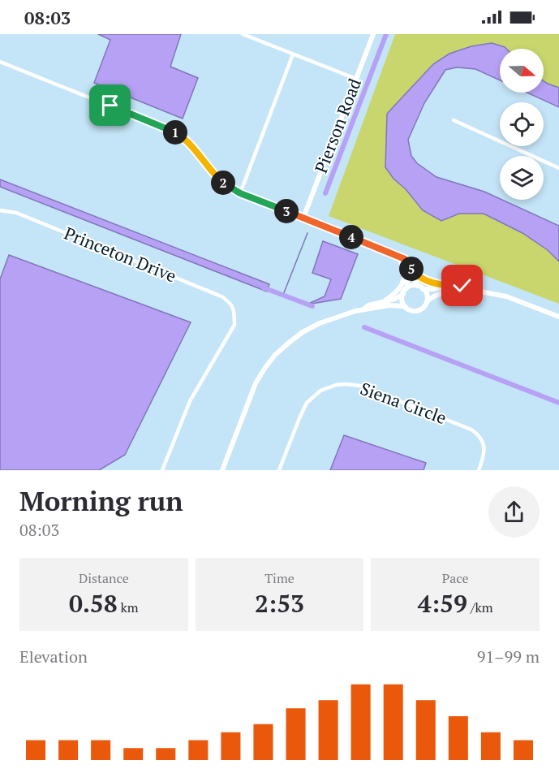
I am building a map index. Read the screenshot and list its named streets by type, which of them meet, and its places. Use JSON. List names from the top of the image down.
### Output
{
  "streets": {
    "street": ["Pierson Road", "Princeton Drive", "Siena Circle"]
  },
  "north": "right",
  "page": {
    "status": "08:03",
    "pins": [
      "1",
      "2",
      "3",
      "4",
      "5"
    ],
    "heading": ["Morning run", "08:03"],
    "stats": [
      ["Distance", "0.58 km"],
      ["Time", "2:53"],
      ["Pace", "4:59 /km"]
    ],
    "chart": ["Elevation", "91–99 m"]
  }
}
